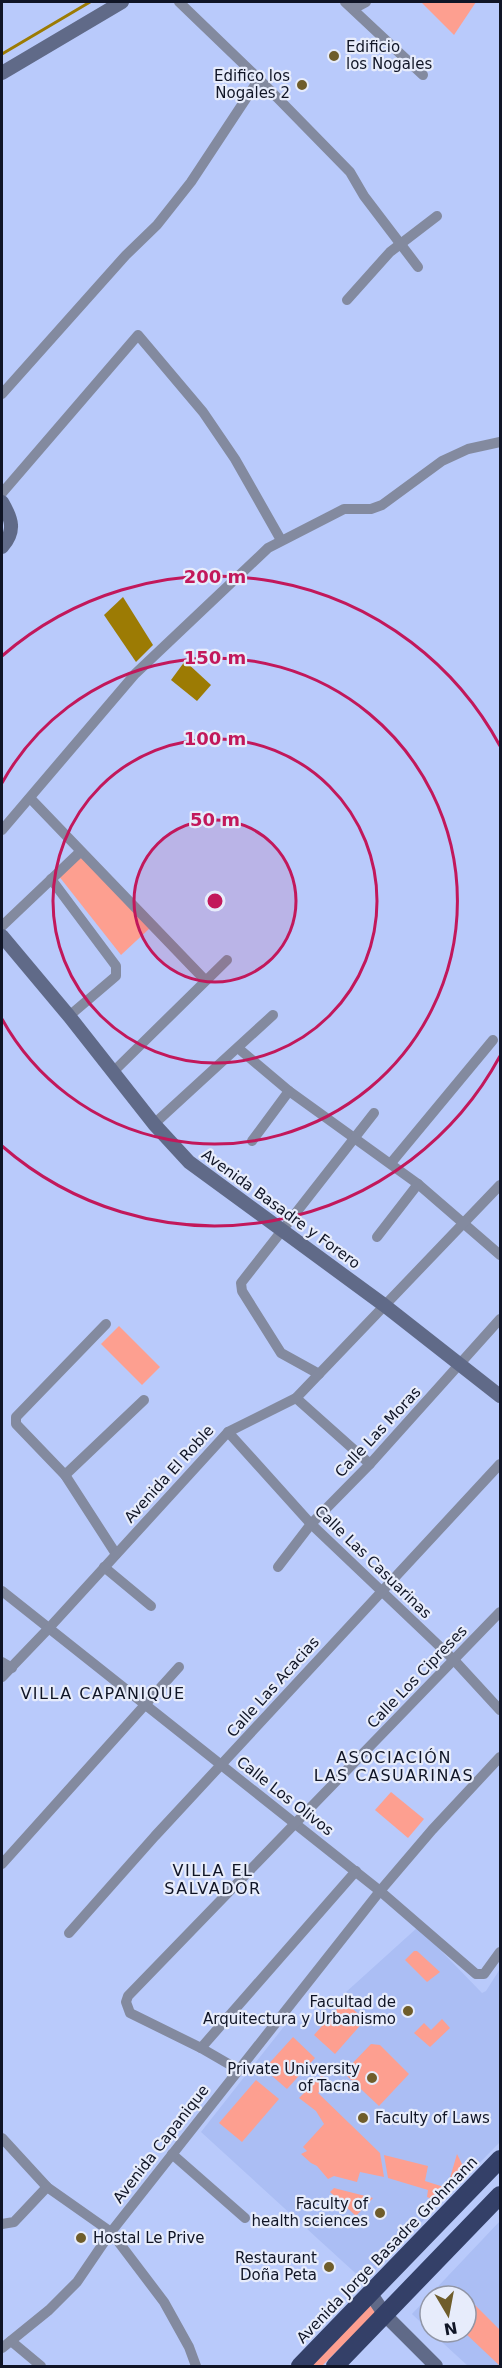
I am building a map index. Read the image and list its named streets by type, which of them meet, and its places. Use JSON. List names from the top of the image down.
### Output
{
  "streets": {
    "highway": ["Avenida Jorge Basadre Grohmann"],
    "street": [
      "Avenida Basadre y Forero",
      "Calle Las Moras",
      "Avenida El Roble",
      "Calle Las Casuarinas",
      "Calle Los Cipreses",
      "Calle Las Acacias",
      "Calle Los Olivos",
      "Avenida Capanique"
    ]
  },
  "crossings": [
    ["Avenida Basadre y Forero", "Calle Las Moras"],
    ["Avenida Basadre y Forero", "Avenida El Roble"],
    ["Calle Las Moras", "Calle Las Casuarinas"],
    ["Avenida El Roble", "Calle Las Casuarinas"],
    ["Avenida El Roble", "Calle Los Olivos"],
    ["Calle Las Casuarinas", "Calle Los Cipreses"],
    ["Calle Las Casuarinas", "Calle Las Acacias"],
    ["Calle Los Cipreses", "Calle Los Olivos"],
    ["Calle Las Acacias", "Calle Los Olivos"],
    ["Calle Los Olivos", "Avenida Capanique"]
  ],
  "districts": ["VILLA CAPANIQUE", "ASOCIACIÓN LAS CASUARINAS", "VILLA EL SALVADOR"],
  "places": [
    "Edificio los Nogales",
    "Edifico los Nogales 2",
    "Facultad de Arquitectura y Urbanismo",
    "Private University of Tacna",
    "Faculty of Laws",
    "Faculty of health sciences",
    "Hostal Le Prive",
    "Restaurant Doña Peta"
  ],
  "north": "bottom",
  "rings": [
    "200 m",
    "150 m",
    "100 m",
    "50 m"
  ]
}
